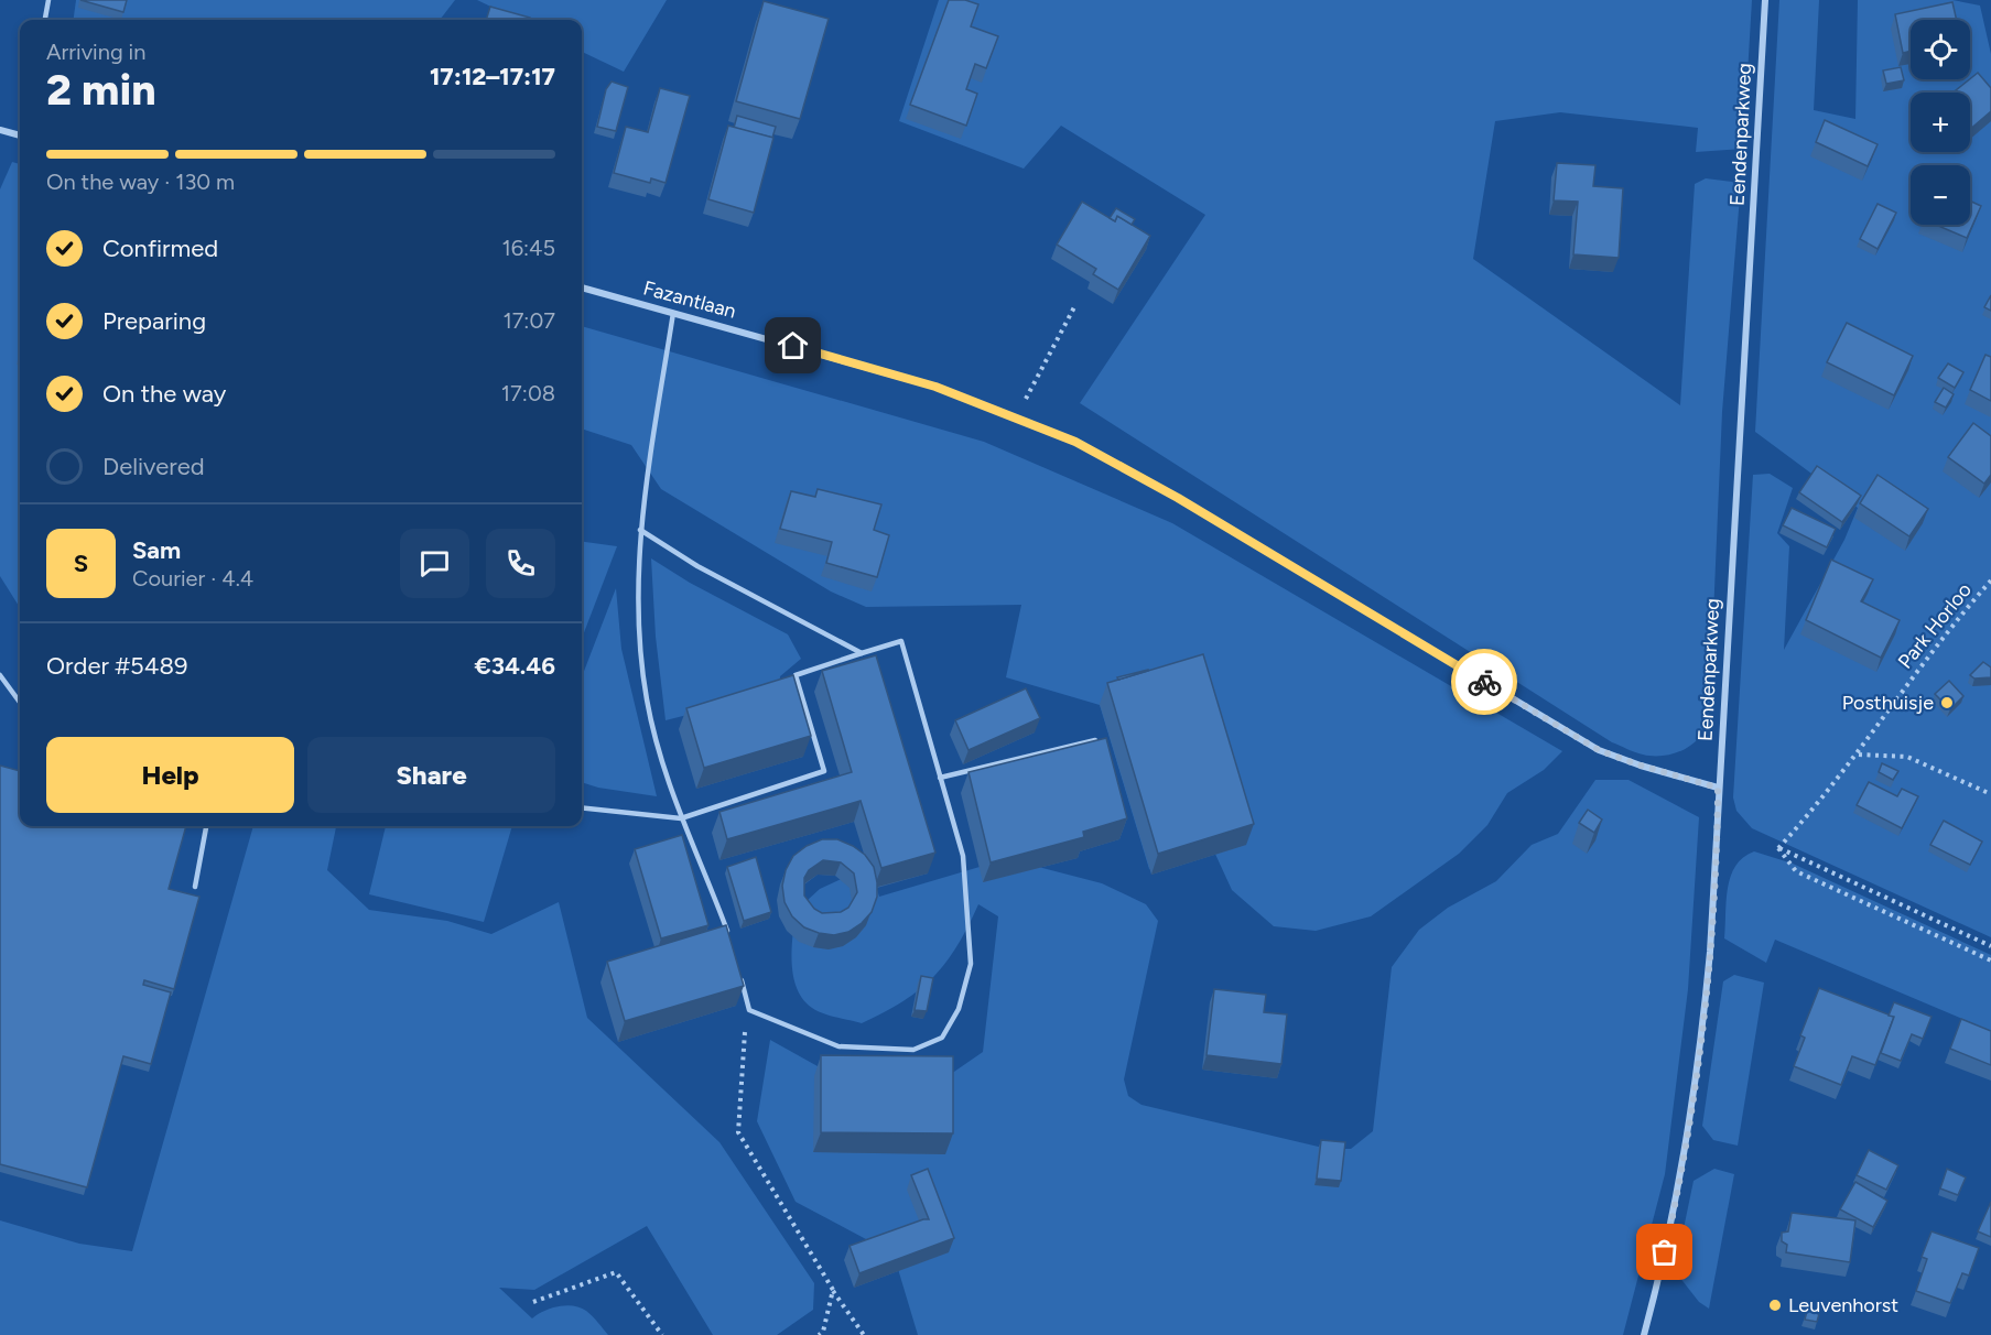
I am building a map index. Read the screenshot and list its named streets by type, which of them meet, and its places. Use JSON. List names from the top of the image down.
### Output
{
  "streets": {
    "street": ["Eendenparkweg", "Fazantlaan"],
    "path": ["Park Horloo"]
  },
  "crossings": [
    ["Eendenparkweg", "Fazantlaan"]
  ],
  "places": ["Posthuisje", "Leuvenhorst"],
  "page": {
    "map_buttons": ["+", "−"],
    "heading": ["2 min", "Arriving in", "17:12–17:17"],
    "panel": [
      "Sam",
      "Courier · 4.4",
      "Order #5489",
      "€34.46"
    ],
    "bar": "On the way · 130 m",
    "list": [
      ["Confirmed", "16:45"],
      ["Preparing", "17:07"],
      ["On the way", "17:08"],
      "Delivered"
    ],
    "round": "S",
    "buttons": ["Help", "Share"]
  }
}
